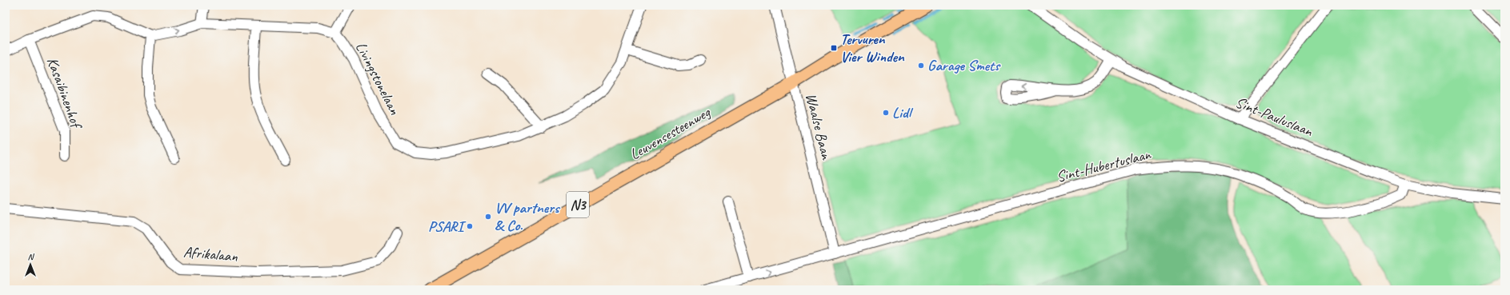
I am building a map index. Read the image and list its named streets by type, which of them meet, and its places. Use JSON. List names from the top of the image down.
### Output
{
  "streets": {
    "main road": ["Leuvensesteenweg", "N3"],
    "street": [
      "Livingstonelaan",
      "Kasaibinenhof",
      "Sint-Pauluslaan",
      "Waalse Baan",
      "Sint-Hubertuslaan",
      "Afrikalaan"
    ]
  },
  "crossings": [
    ["Sint-Pauluslaan", "Sint-Hubertuslaan"],
    ["Waalse Baan", "Leuvensesteenweg"],
    ["Waalse Baan", "Sint-Hubertuslaan"]
  ],
  "places": {
    "transit": ["Tervuren Vier Winden"],
    "other": [
      "Garage Smets",
      "Lidl",
      "VV partners & Co.",
      "PSARI"
    ]
  },
  "north": "top"
}
